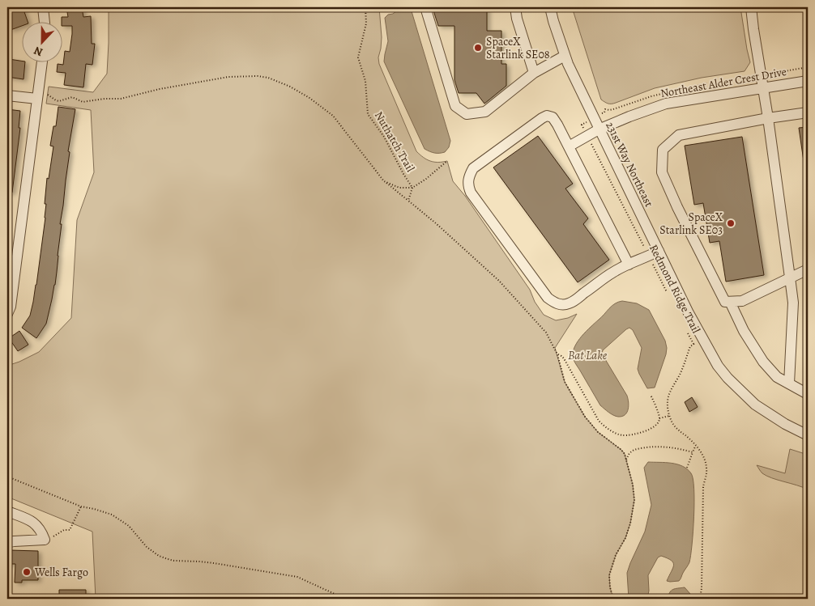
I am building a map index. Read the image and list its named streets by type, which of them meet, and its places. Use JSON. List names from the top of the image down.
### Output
{
  "streets": {
    "street": ["Northeast Alder Crest Drive", "231st Way Northeast"],
    "path": ["Nuthatch Trail", "Redmond Ridge Trail"]
  },
  "crossings": [
    ["Northeast Alder Crest Drive", "231st Way Northeast"],
    ["Northeast Alder Crest Drive", "Redmond Ridge Trail"]
  ],
  "water": ["Bat Lake"],
  "places": ["SpaceX Starlink SE08", "SpaceX Starlink SE03", "Wells Fargo"],
  "north": "bottom"
}
